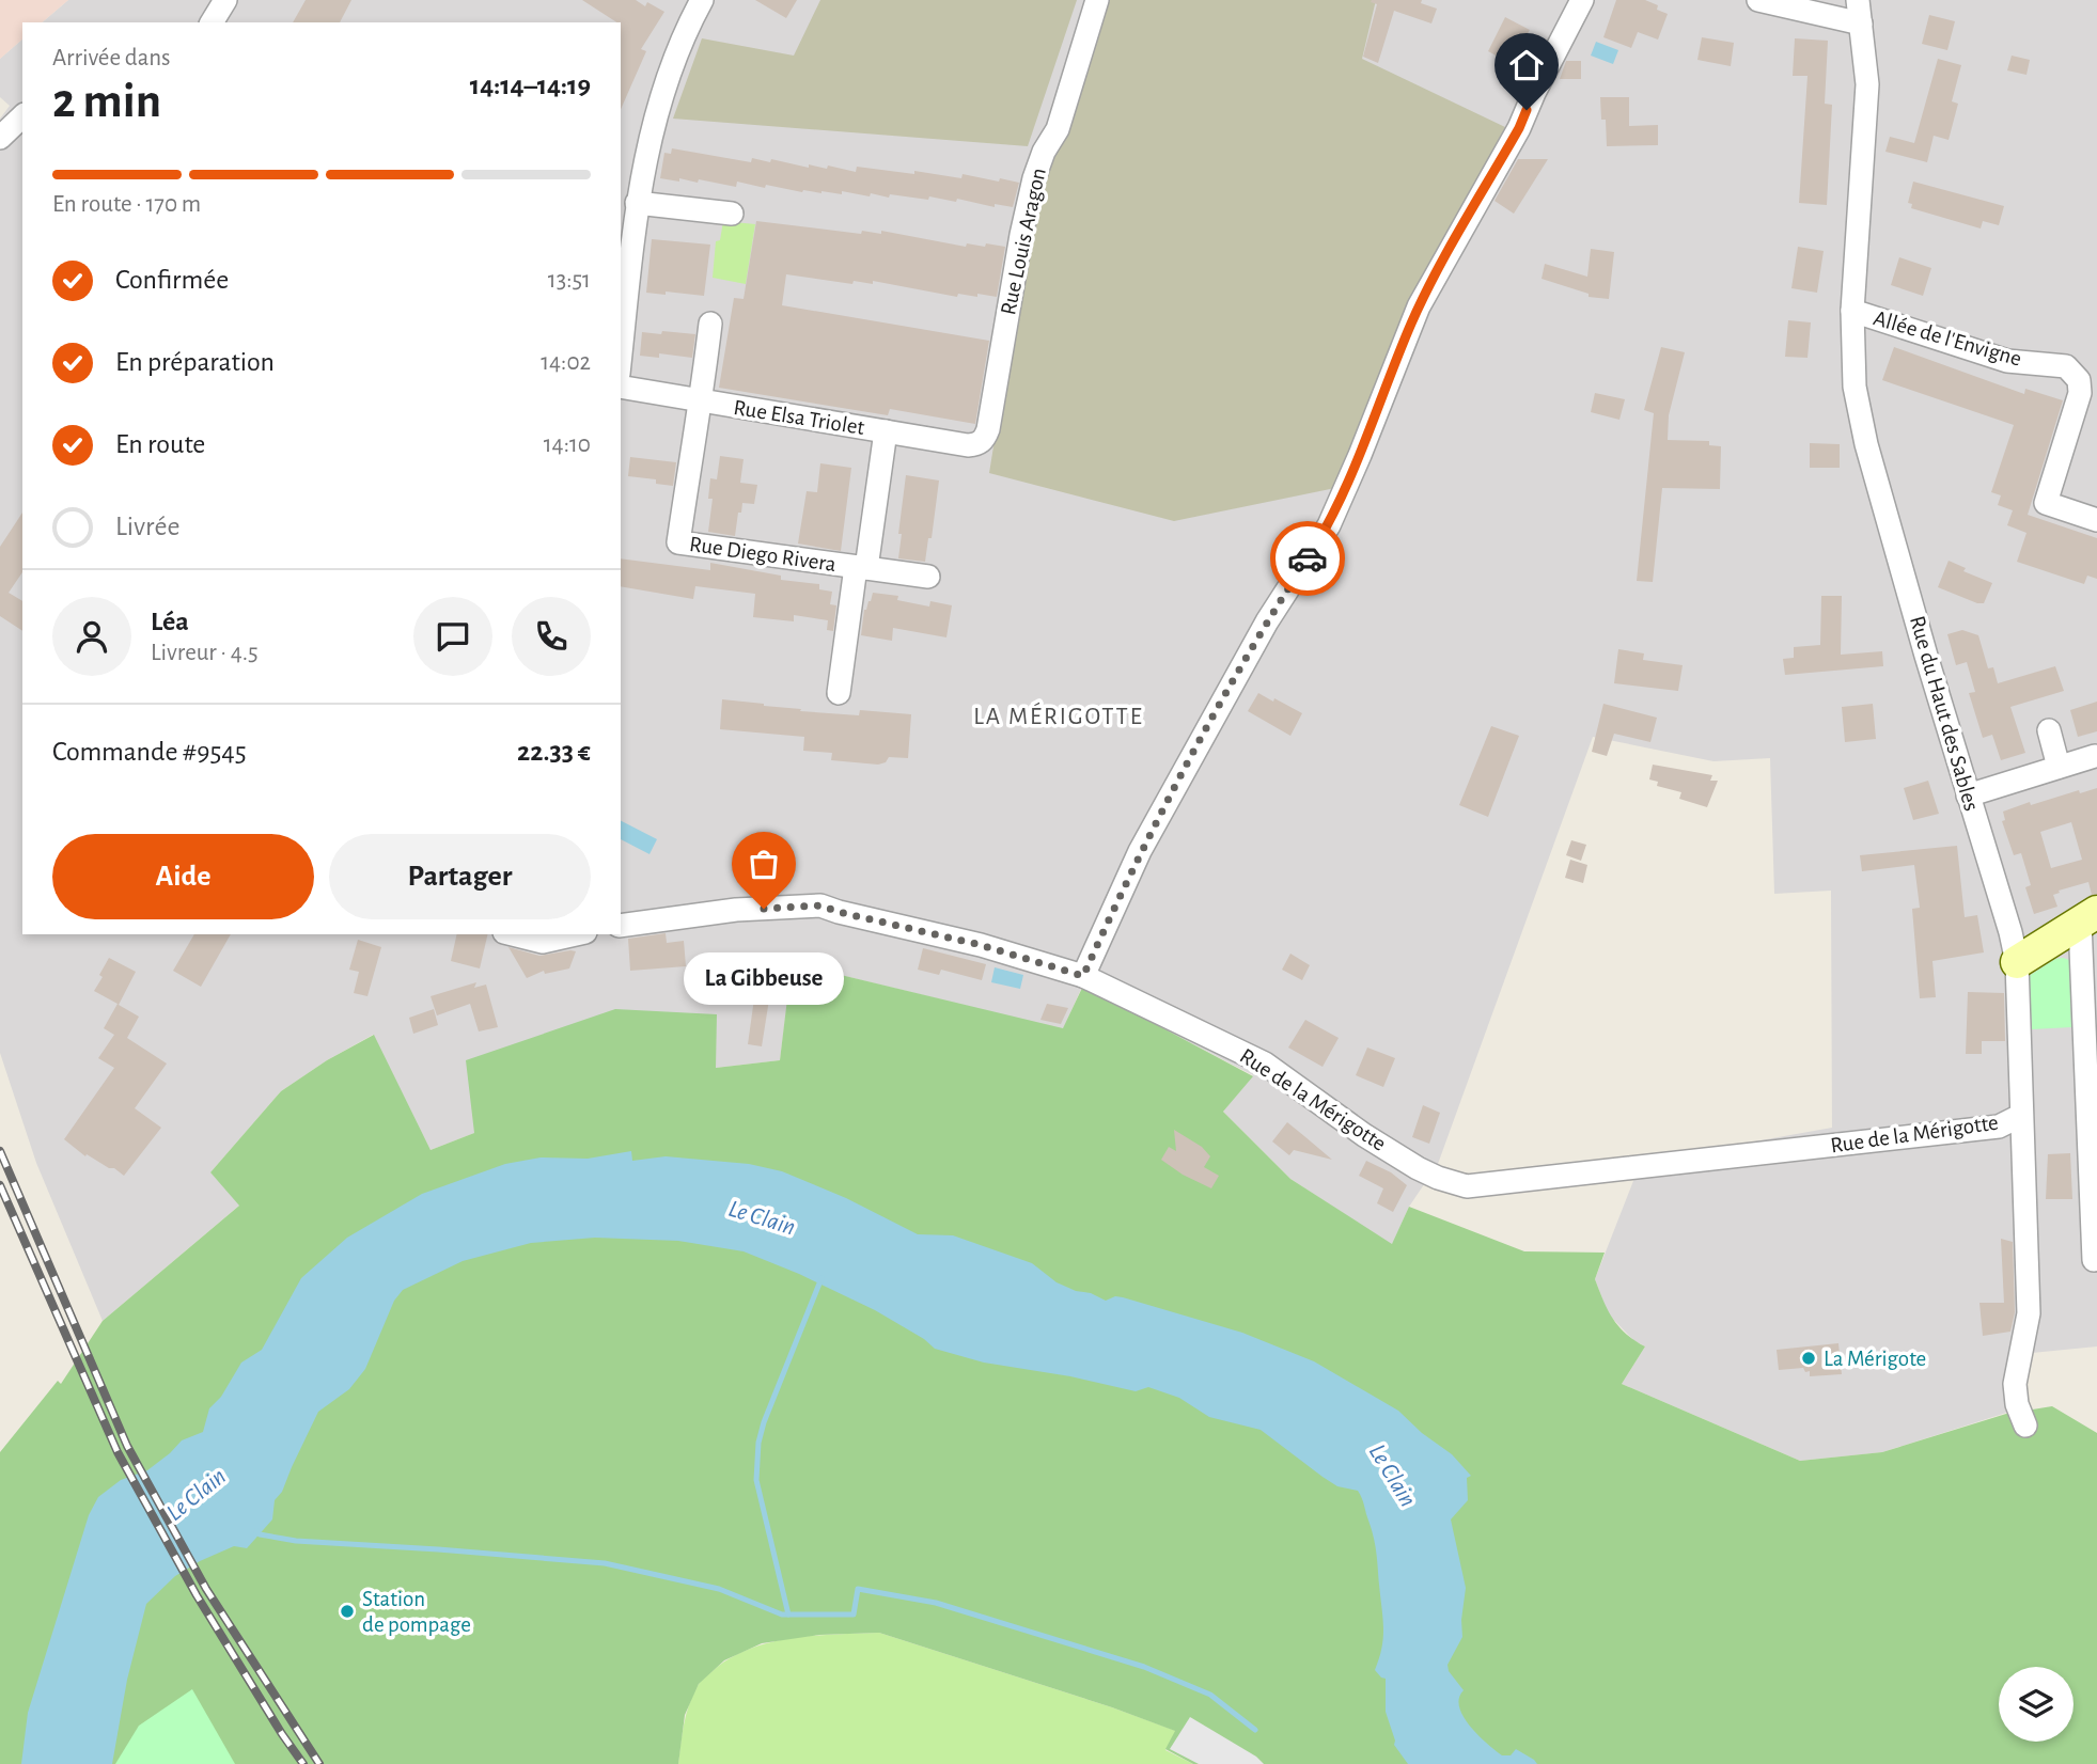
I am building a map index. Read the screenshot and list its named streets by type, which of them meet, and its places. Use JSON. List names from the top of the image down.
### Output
{
  "streets": {
    "street": [
      "Rue Louis Aragon",
      "Allée de l'Envigne",
      "Rue Elsa Triolet",
      "Rue Diego Rivera",
      "Rue du Haut des Sables",
      "Rue de la Mérigotte"
    ]
  },
  "crossings": [
    ["Rue Louis Aragon", "Rue Elsa Triolet"],
    ["Allée de l'Envigne", "Rue du Haut des Sables"],
    ["Rue Elsa Triolet", "Rue Diego Rivera"],
    ["Rue du Haut des Sables", "Rue de la Mérigotte"]
  ],
  "districts": ["LA MÉRIGOTTE"],
  "water": ["Le Clain"],
  "places": ["La Gibbeuse", "La Mérigote", "Station de pompage"],
  "page": {
    "heading": ["2 min", "Arrivée dans", "14:14–14:19"],
    "panel": [
      "Léa",
      "Livreur · 4.5",
      "Commande #9545",
      "22.33 €"
    ],
    "bar": "En route · 170 m",
    "list": [
      ["Confirmée", "13:51"],
      ["En préparation", "14:02"],
      ["En route", "14:10"],
      "Livrée"
    ],
    "buttons": ["Aide", "Partager"],
    "bubble": "La Gibbeuse"
  }
}
